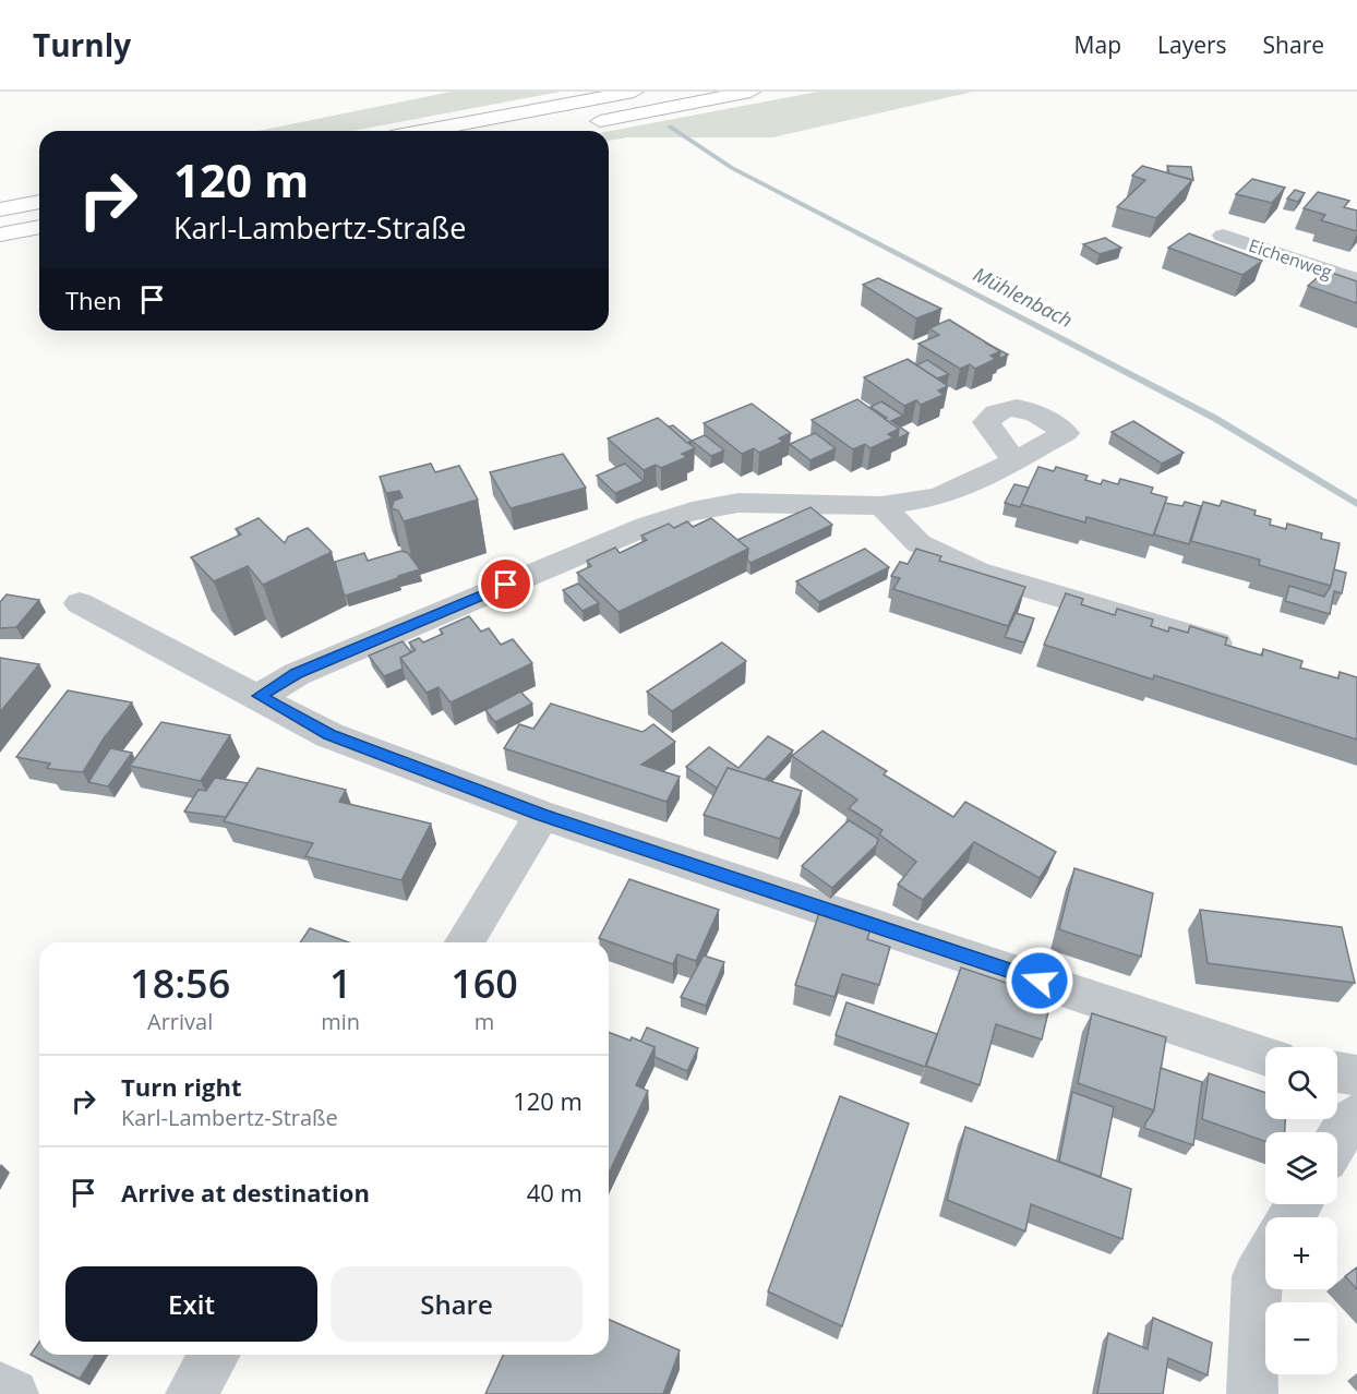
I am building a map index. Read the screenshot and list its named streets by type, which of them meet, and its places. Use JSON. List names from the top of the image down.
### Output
{
  "streets": {
    "street": ["Eichenweg"]
  },
  "water": ["Mühlenbach"],
  "page": {
    "header": "Turnly",
    "nav": ["Map", "Layers", "Share"],
    "turn": ["120 m", "Karl-Lambertz-Straße"],
    "then": "Then",
    "eta": [
      "18:56",
      "Arrival",
      "1",
      "min",
      "160",
      "m"
    ],
    "map_buttons": ["+", "−"],
    "list": [
      {
        "name": "Turn right",
        "note": "Karl-Lambertz-Straße",
        "value": "120 m"
      },
      {
        "name": "Arrive at destination",
        "value": "40 m"
      }
    ],
    "buttons": ["Exit", "Share"]
  }
}
